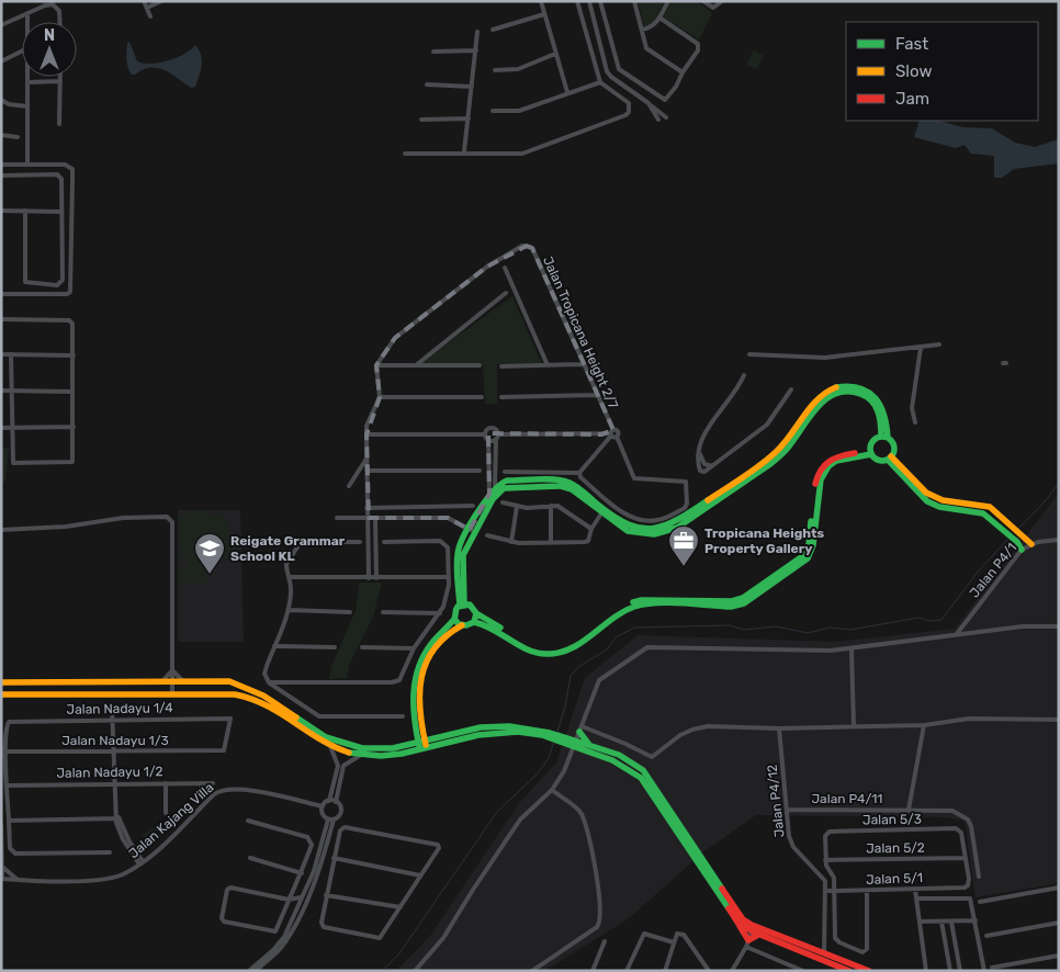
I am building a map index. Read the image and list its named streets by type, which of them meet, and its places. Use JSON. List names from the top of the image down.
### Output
{
  "streets": {
    "street": [
      "Jalan Tropicana Height 2/7",
      "Jalan P4/1",
      "Jalan Nadayu 1/4",
      "Jalan Nadayu 1/3",
      "Jalan Nadayu 1/2",
      "Jalan P4/11",
      "Jalan P4/12",
      "Jalan 5/3",
      "Jalan Kajang Villa",
      "Jalan 5/2",
      "Jalan 5/1"
    ]
  },
  "crossings": [
    ["Jalan Nadayu 1/4", "Jalan Nadayu 1/3"],
    ["Jalan P4/11", "Jalan P4/12"],
    ["Jalan P4/12", "Jalan 5/1"],
    ["Jalan 5/3", "Jalan 5/2"],
    ["Jalan 5/3", "Jalan 5/1"]
  ],
  "places": {
    "office": ["Tropicana Heights Property Gallery"],
    "school or university": ["Reigate Grammar School KL"]
  },
  "legend": ["Fast", "Slow", "Jam"],
  "north": "top"
}
